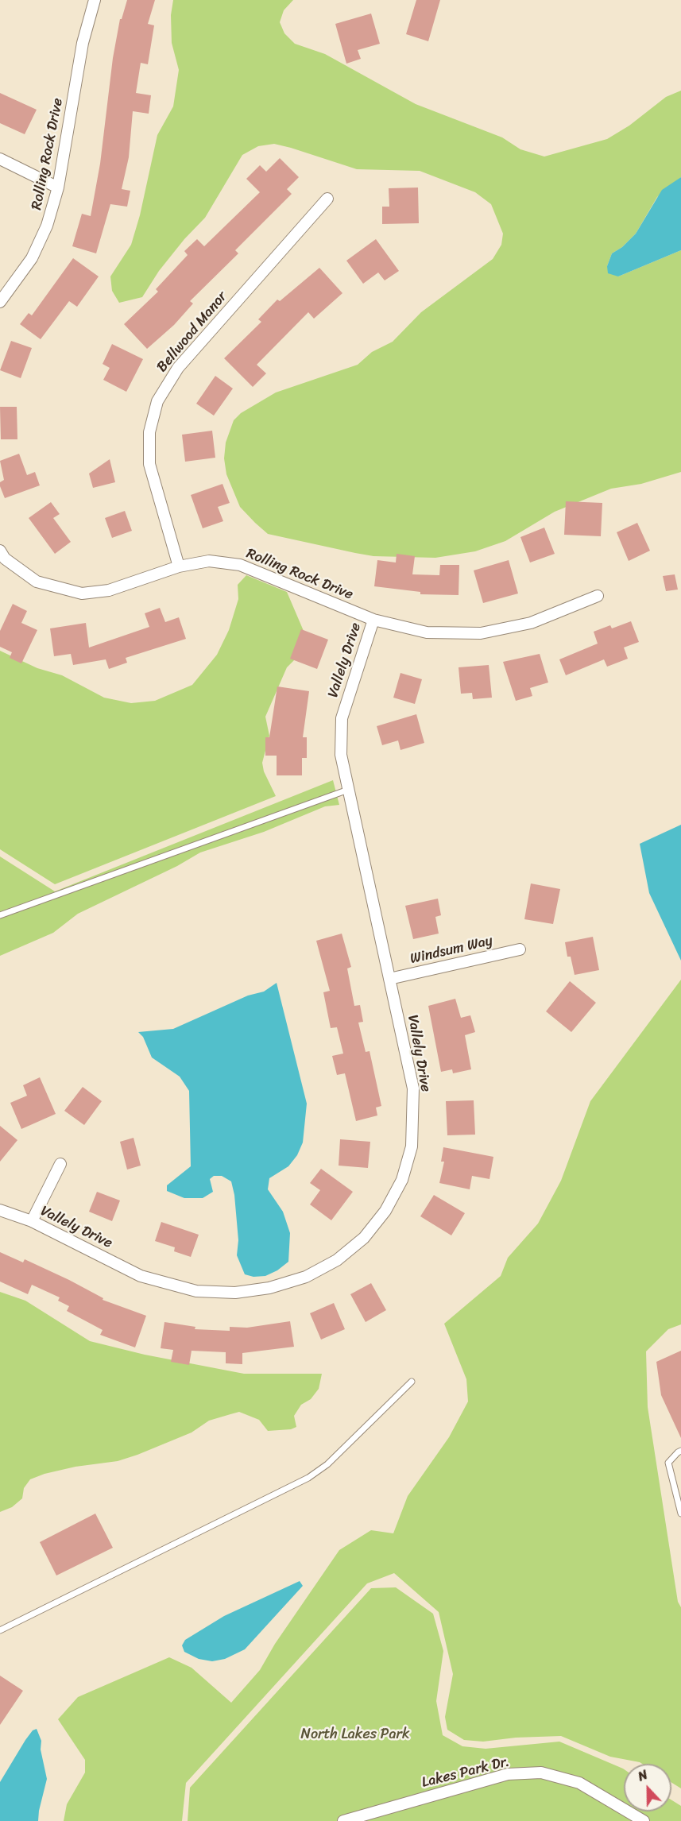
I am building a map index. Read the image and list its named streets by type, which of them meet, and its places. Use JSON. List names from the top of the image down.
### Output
{
  "streets": {
    "street": [
      "Rolling Rock Drive",
      "Bellwood Manor",
      "Vallely Drive",
      "Windsum Way",
      "Lakes Park Dr."
    ]
  },
  "crossings": [
    ["Rolling Rock Drive", "Bellwood Manor"],
    ["Rolling Rock Drive", "Vallely Drive"],
    ["Vallely Drive", "Windsum Way"]
  ],
  "parks": ["North Lakes Park"],
  "north": "top"
}
